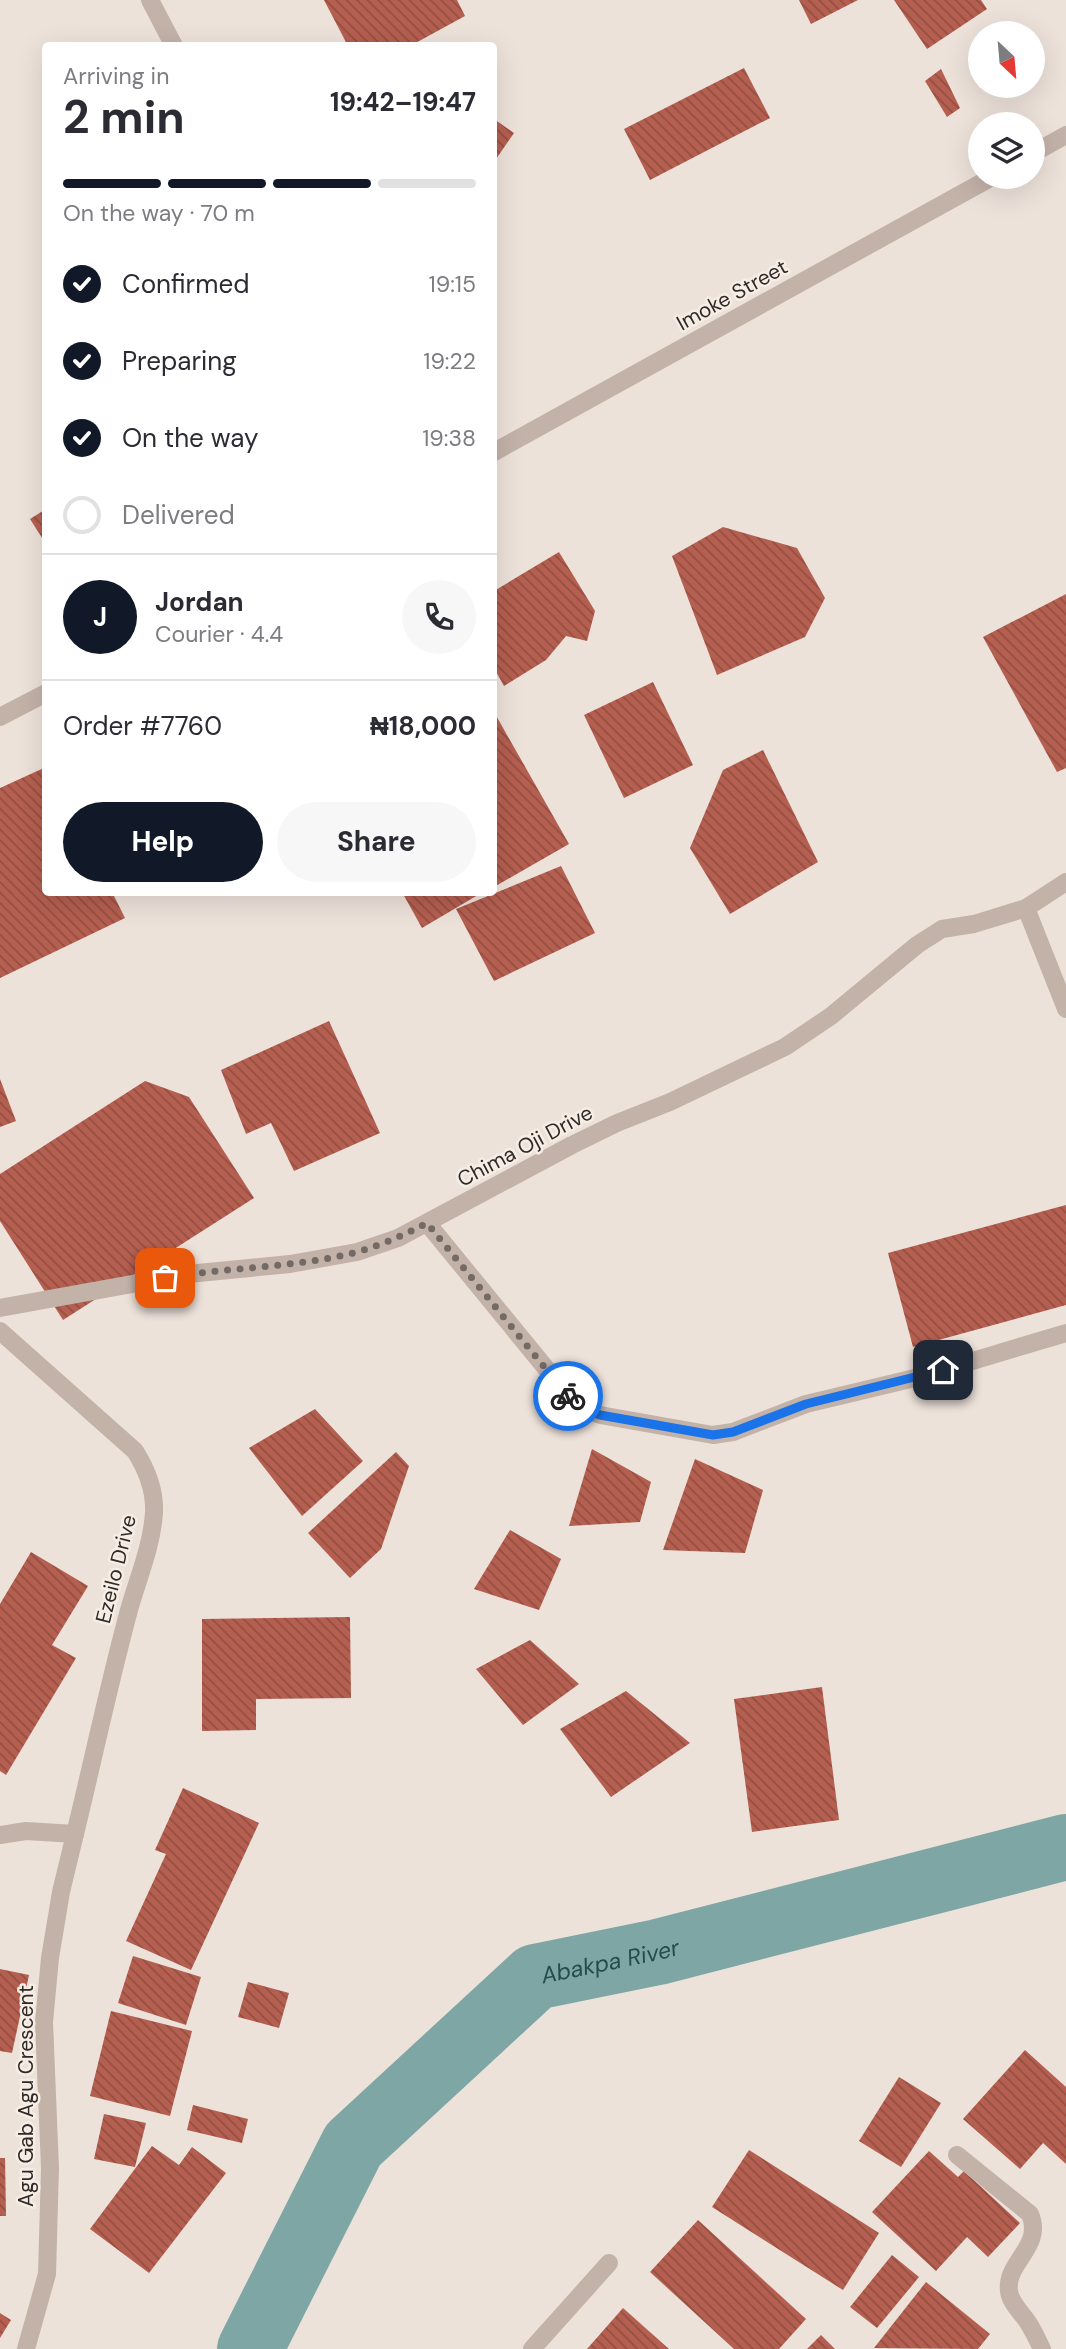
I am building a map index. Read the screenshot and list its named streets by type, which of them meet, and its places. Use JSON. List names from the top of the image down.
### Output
{
  "streets": {
    "street": [
      "Imoke Street",
      "Chima Oji Drive",
      "Ezeilo Drive",
      "Agu Gab Agu Crescent"
    ]
  },
  "crossings": [
    ["Ezeilo Drive", "Agu Gab Agu Crescent"]
  ],
  "water": ["Abakpa River"],
  "north": "bottom right",
  "page": {
    "heading": ["2 min", "Arriving in", "19:42–19:47"],
    "panel": [
      "Jordan",
      "Courier · 4.4",
      "Order #7760",
      "₦18,000"
    ],
    "bar": "On the way · 70 m",
    "list": [
      ["Confirmed", "19:15"],
      ["Preparing", "19:22"],
      ["On the way", "19:38"],
      "Delivered"
    ],
    "round": "J",
    "buttons": ["Help", "Share"]
  }
}
